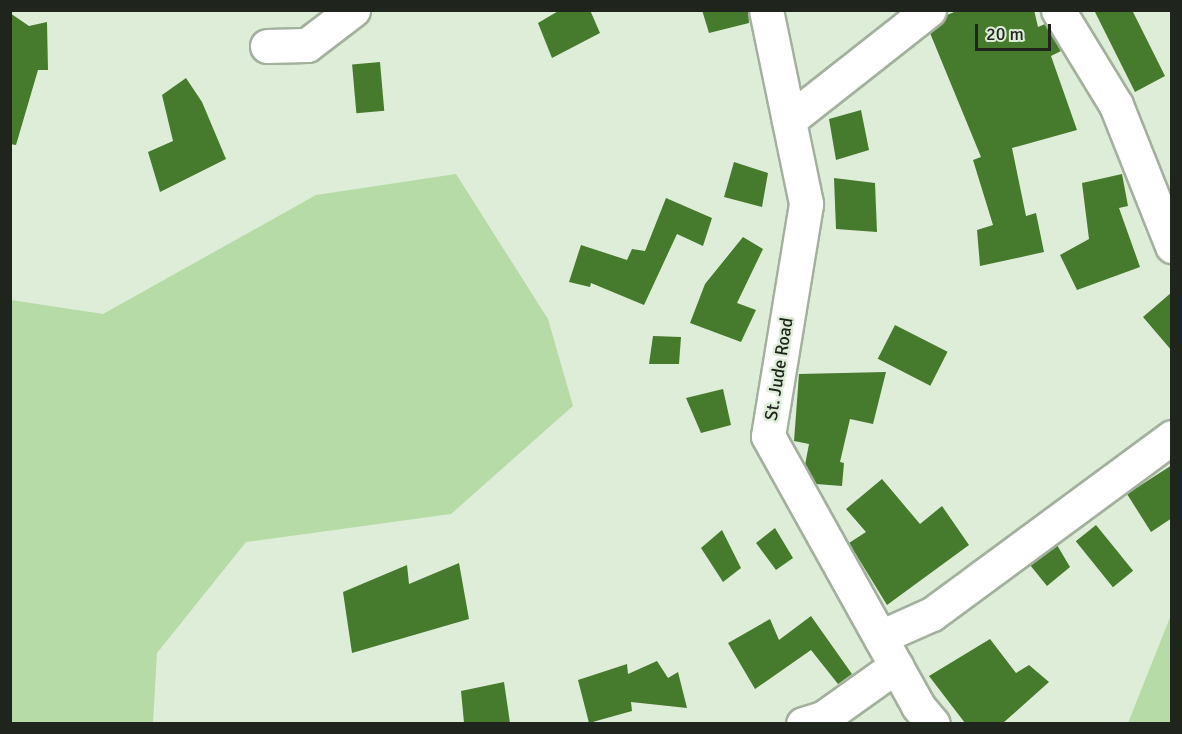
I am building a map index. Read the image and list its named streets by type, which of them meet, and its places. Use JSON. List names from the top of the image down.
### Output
{
  "streets": {
    "street": ["St. Jude Road"]
  },
  "scale_bar": "20 m"
}
